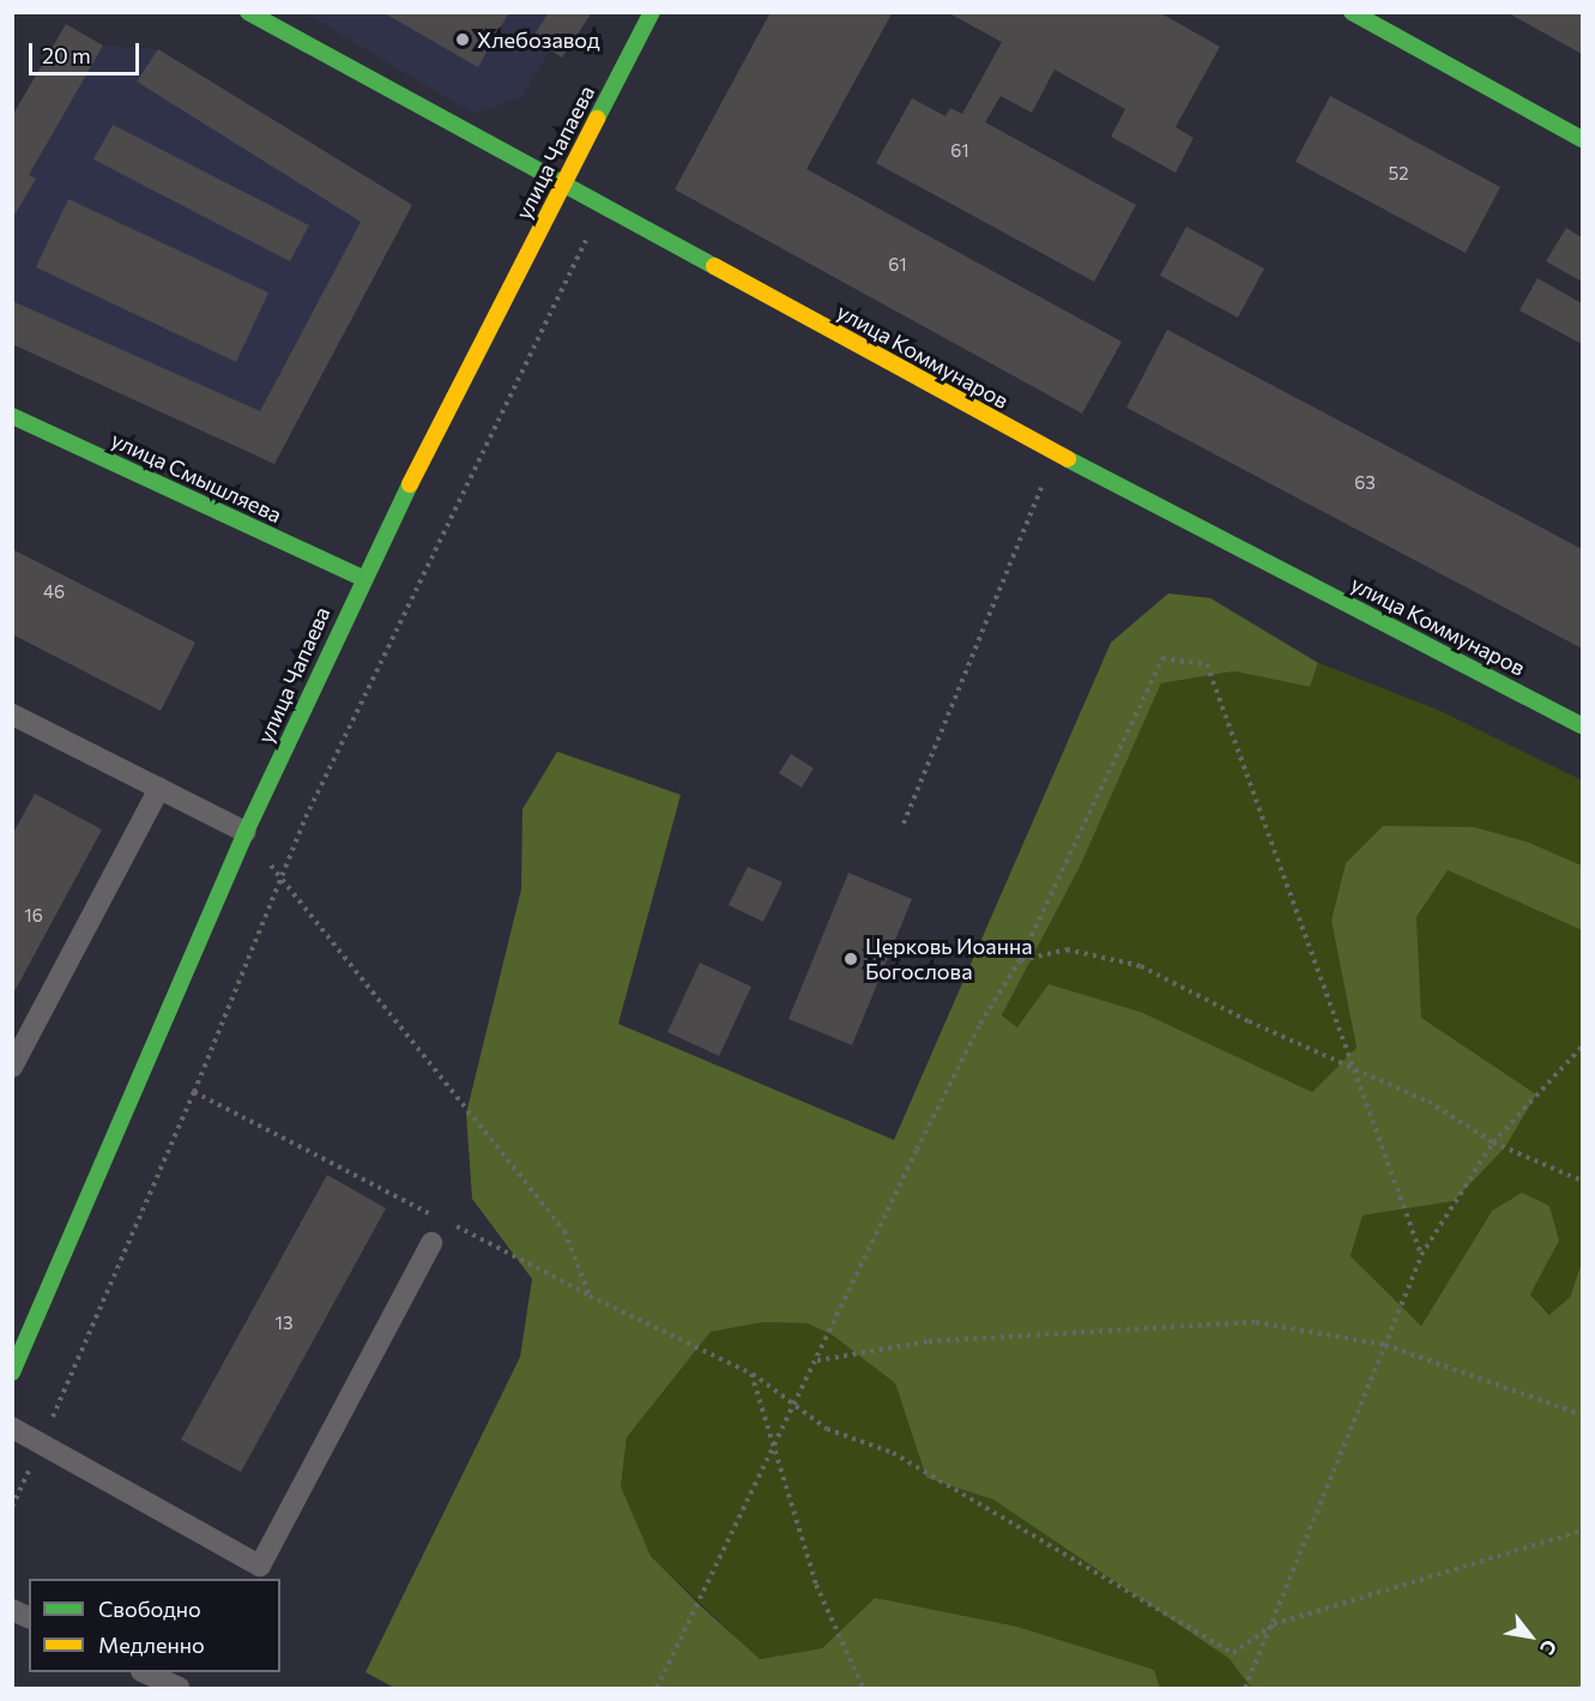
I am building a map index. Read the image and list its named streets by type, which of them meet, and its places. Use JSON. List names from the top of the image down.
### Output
{
  "streets": {
    "street": ["улица Чапаева", "улица Коммунаров", "улица Смышляева"]
  },
  "crossings": [
    ["улица Чапаева", "улица Коммунаров"],
    ["улица Чапаева", "улица Смышляева"]
  ],
  "places": ["Хлебозавод", "Церковь Иоанна Богослова"],
  "house_numbers": [
    "61",
    "52",
    "61",
    "63",
    "46",
    "16",
    "13"
  ],
  "legend": ["Свободно", "Медленно"],
  "scale_bar": "20 m",
  "north": "bottom right"
}
